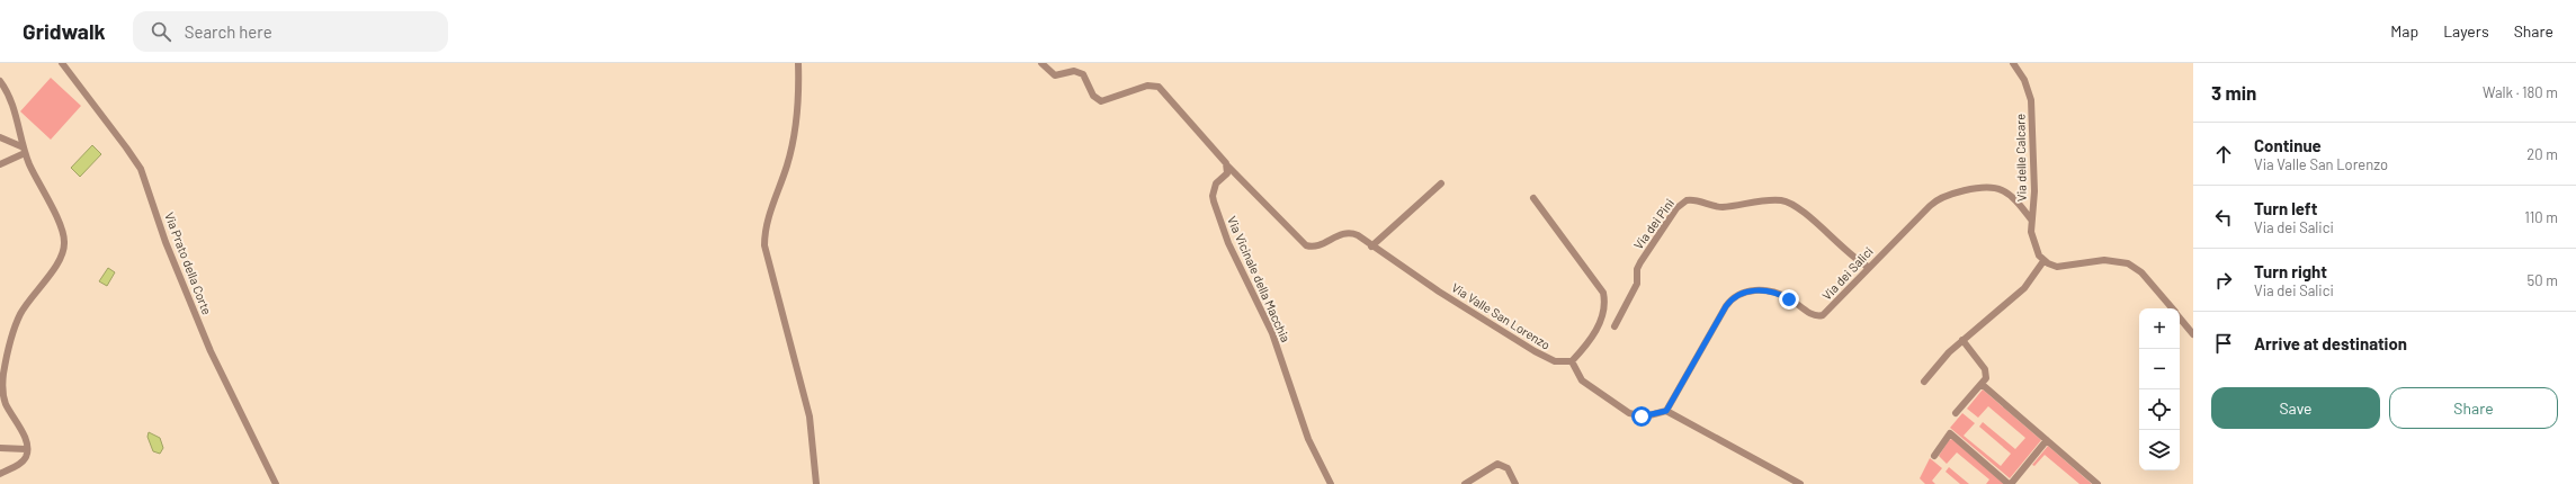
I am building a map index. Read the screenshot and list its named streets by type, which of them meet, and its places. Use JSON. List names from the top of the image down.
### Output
{
  "streets": {
    "street": [
      "Via delle Calcare",
      "Via dei Pini",
      "Via Prato della Corte",
      "Via dei Salici",
      "Via Vicinale della Macchia",
      "Via Valle San Lorenzo"
    ]
  },
  "crossings": [
    ["Via delle Calcare", "Via dei Salici"],
    ["Via dei Pini", "Via dei Salici"],
    ["Via Vicinale della Macchia", "Via Valle San Lorenzo"]
  ],
  "page": {
    "header": "Gridwalk",
    "search": "Search here",
    "nav": ["Map", "Layers", "Share"],
    "heading": ["3 min", "Walk · 180 m"],
    "list": [
      ["Continue", "Via Valle San Lorenzo", "20 m"],
      ["Turn left", "Via dei Salici", "110 m"],
      ["Turn right", "Via dei Salici", "50 m"],
      "Arrive at destination"
    ],
    "map_buttons": ["+", "−"],
    "buttons": ["Save", "Share"]
  }
}
